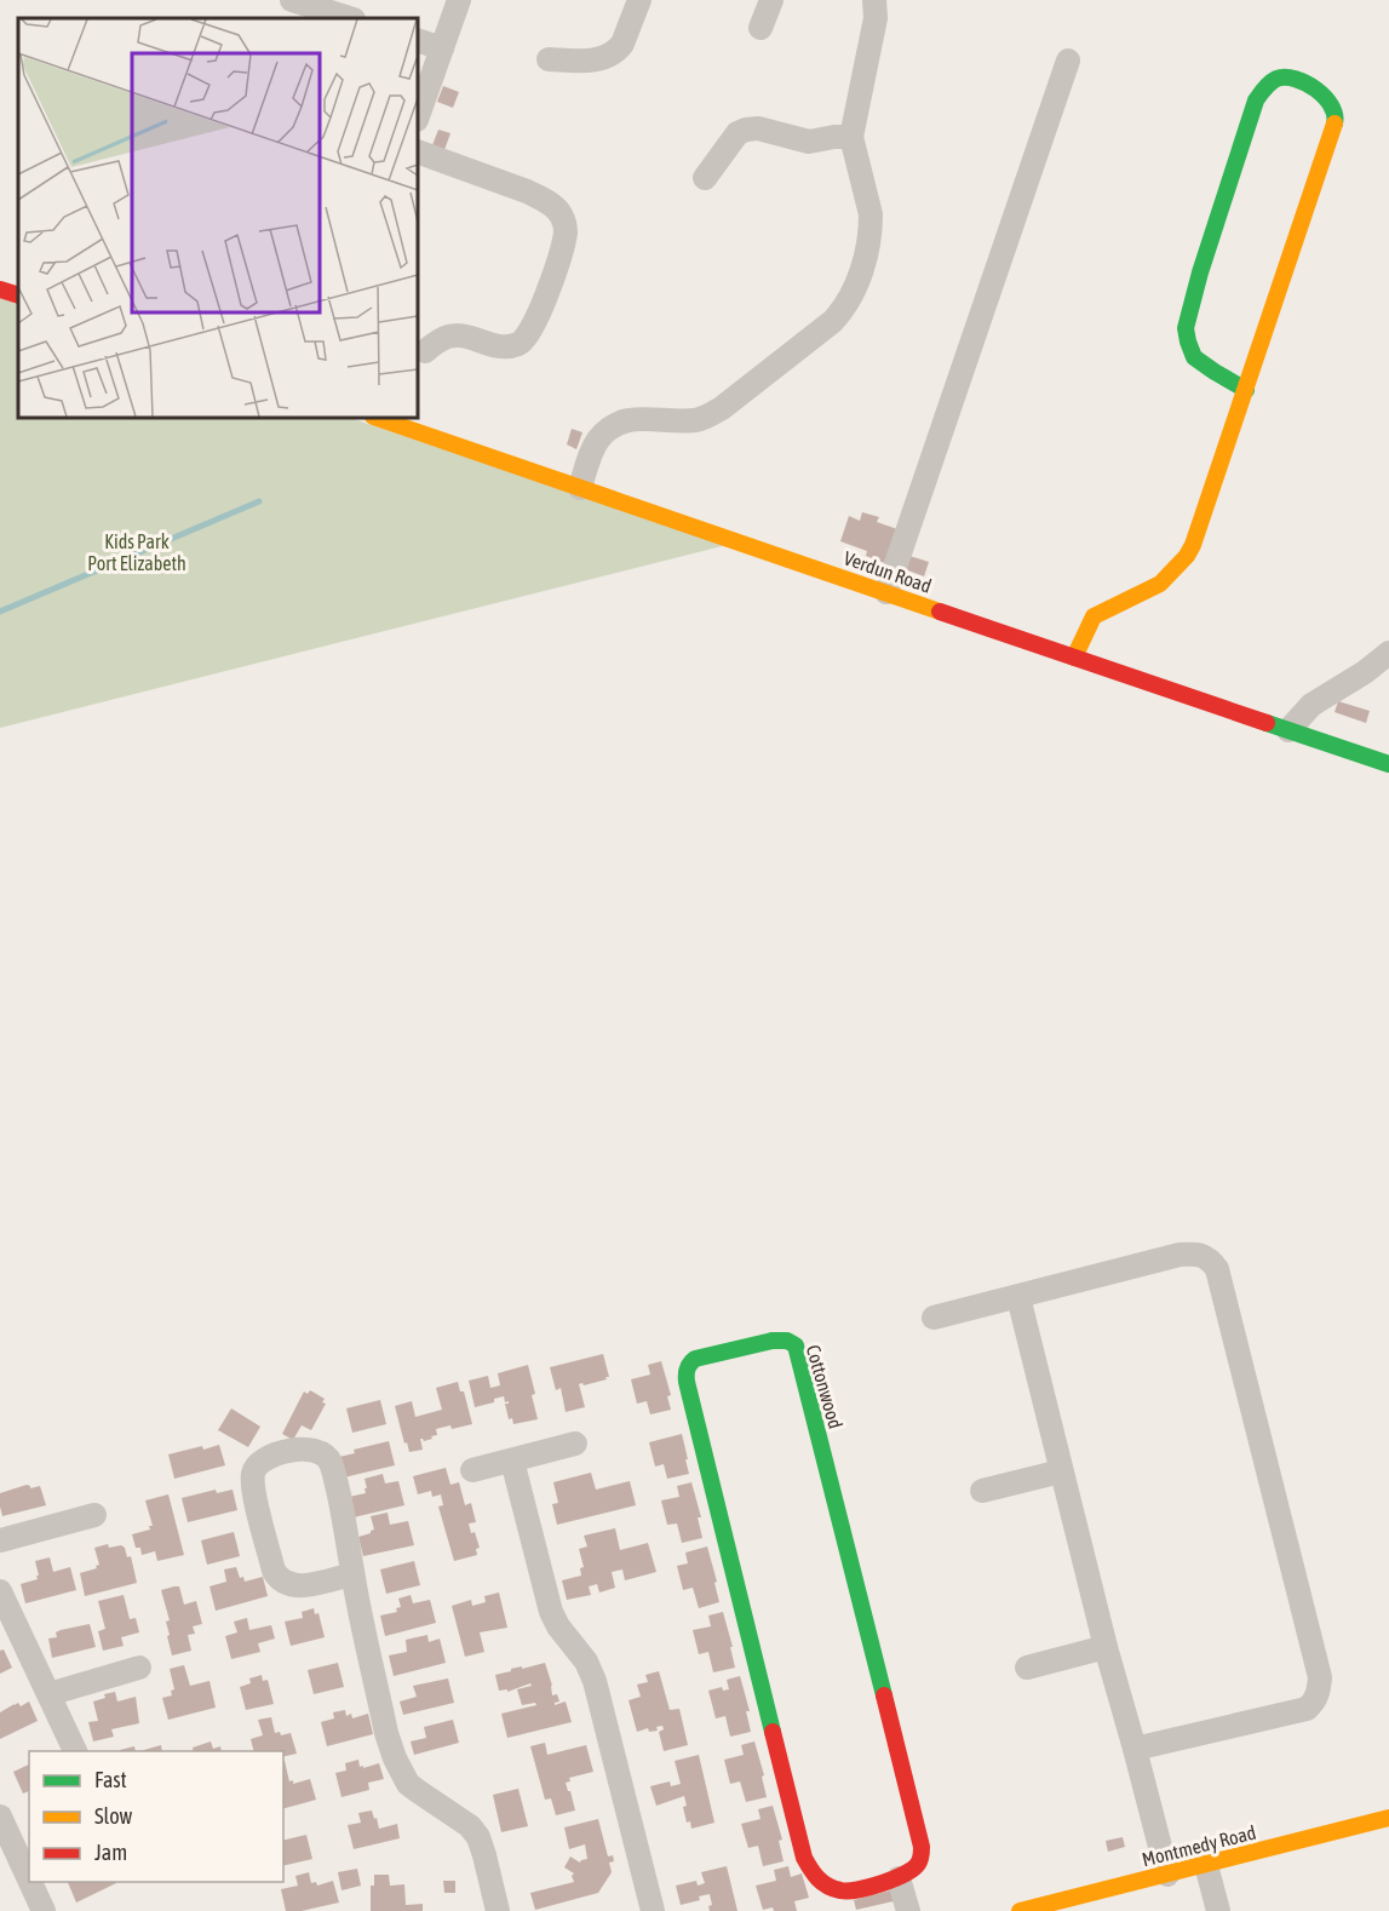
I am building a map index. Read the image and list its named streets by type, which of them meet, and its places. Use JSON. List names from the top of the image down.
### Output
{
  "streets": {
    "street": ["Verdun Road", "Cottonwood", "Montmedy Road"]
  },
  "parks": ["Kids Park Port Elizabeth"],
  "legend": ["Fast", "Slow", "Jam"]
}
